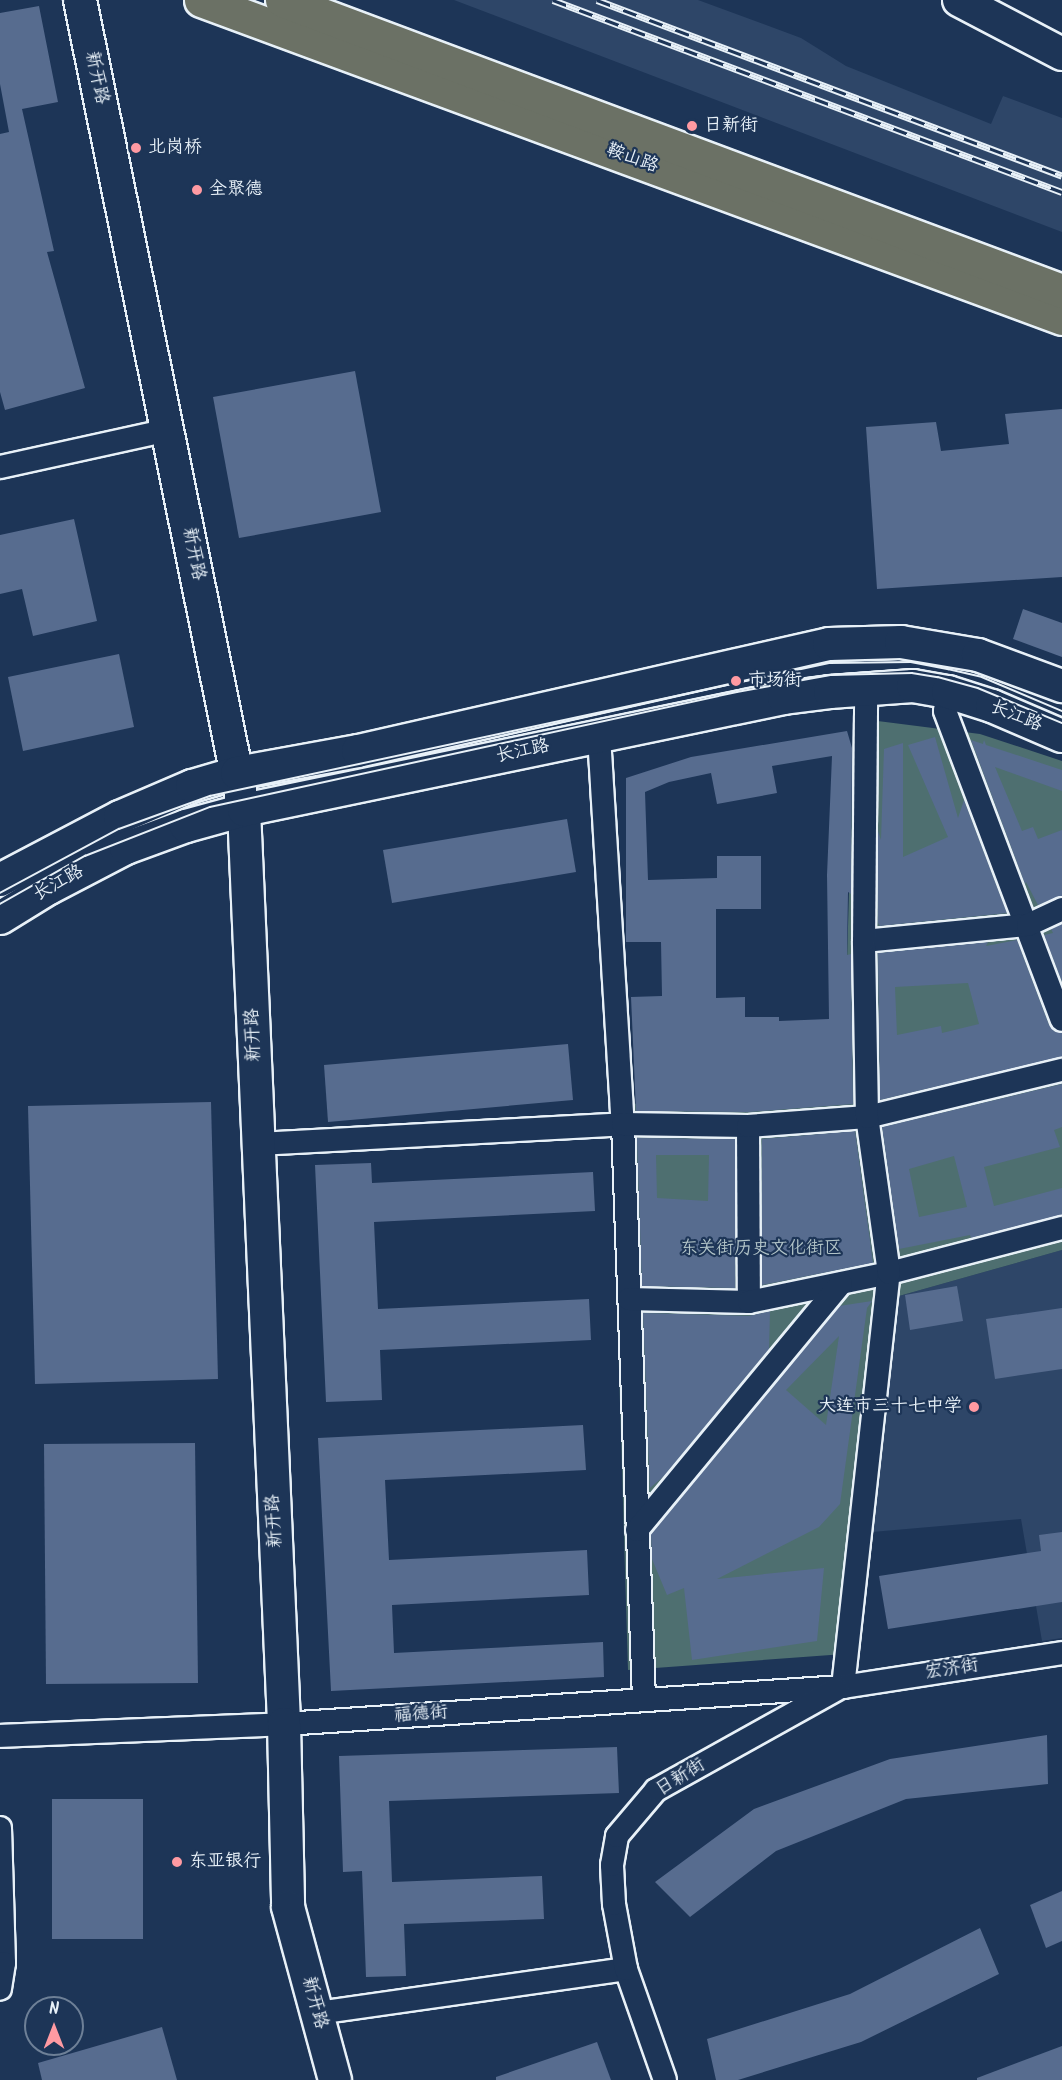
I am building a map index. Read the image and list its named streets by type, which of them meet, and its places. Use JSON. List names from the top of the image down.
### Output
{
  "streets": {
    "main road": ["新开路", "鞍山路", "长江路"],
    "street": ["宏济街", "福德街", "日新街"]
  },
  "crossings": [
    ["新开路", "长江路"],
    ["新开路", "福德街"],
    ["宏济街", "福德街"],
    ["宏济街", "日新街"],
    ["福德街", "日新街"]
  ],
  "parks": ["东关街历史文化街区"],
  "places": [
    "日新街",
    "北岗桥",
    "全聚德",
    "市场街",
    "大连市三十七中学",
    "东亚银行"
  ],
  "north": "top"
}
